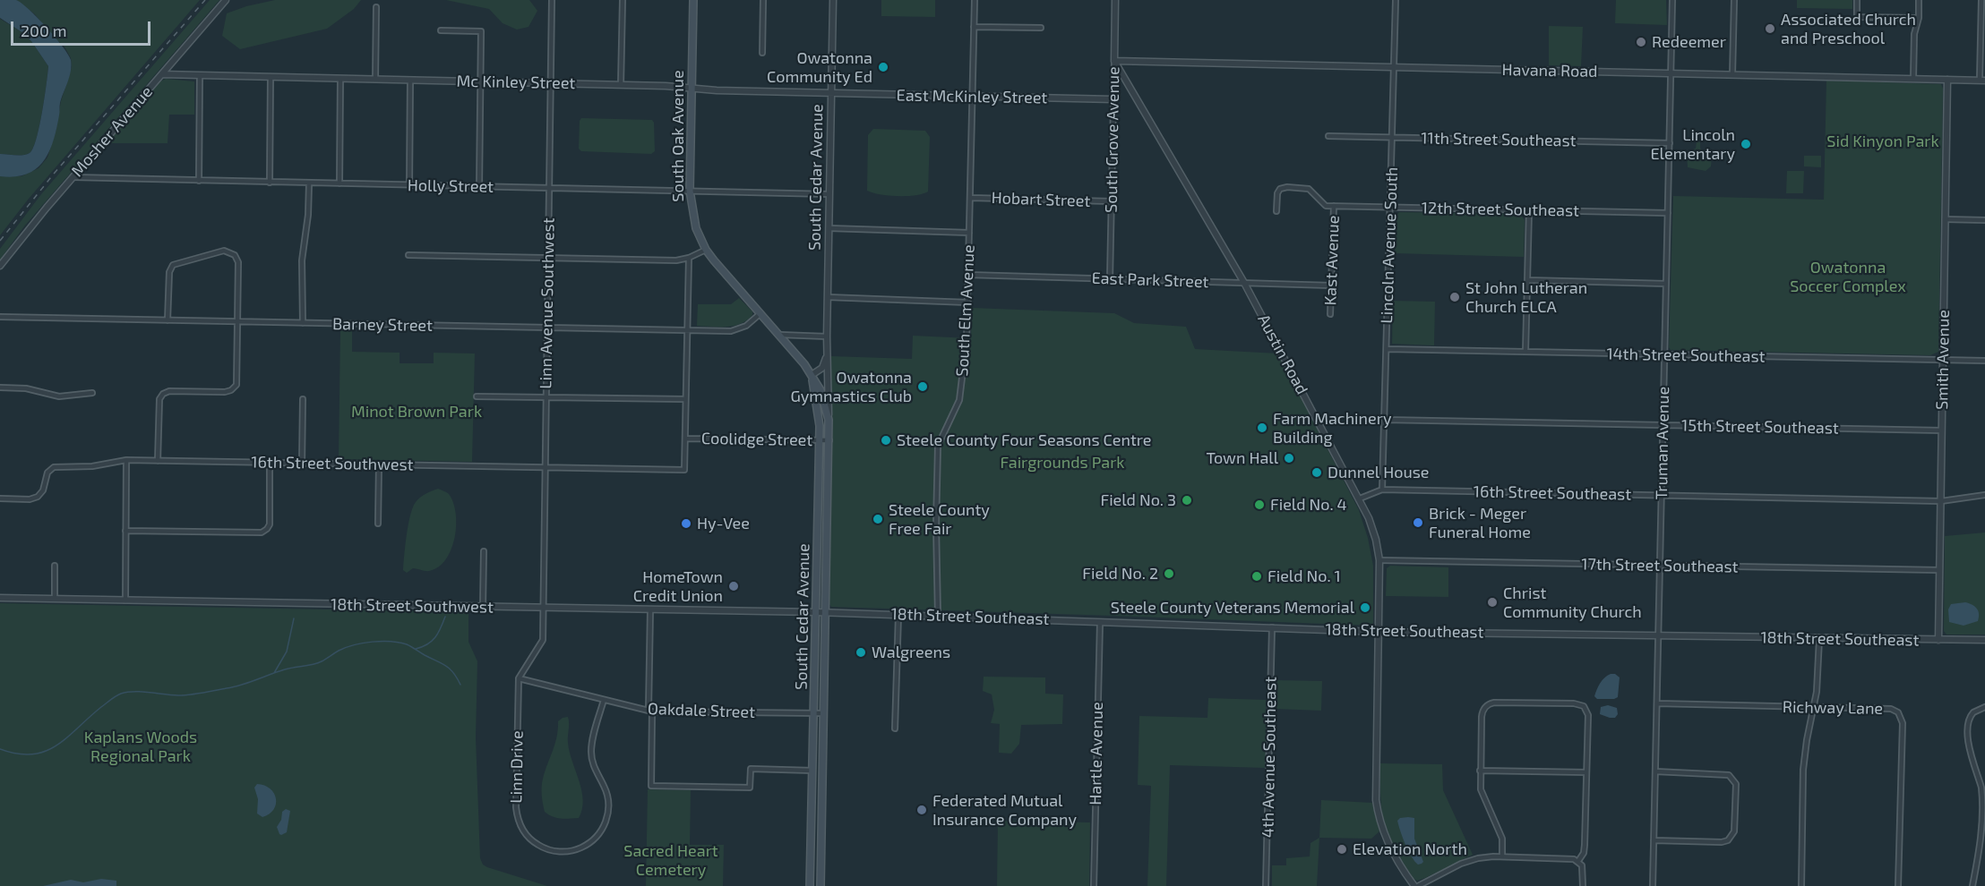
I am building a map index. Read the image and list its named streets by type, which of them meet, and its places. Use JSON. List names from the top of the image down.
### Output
{
  "streets": {
    "main road": ["South Oak Avenue", "South Cedar Avenue"],
    "street": [
      "Havana Road",
      "Mc Kinley Street",
      "East McKinley Street",
      "Mosher Avenue",
      "South Grove Avenue",
      "11th Street Southeast",
      "Holly Street",
      "Hobart Street",
      "12th Street Southeast",
      "Lincoln Avenue South",
      "Kast Avenue",
      "East Park Street",
      "Linn Avenue Southwest",
      "South Elm Avenue",
      "Barney Street",
      "Austin Road",
      "14th Street Southeast",
      "Smith Avenue",
      "15th Street Southeast",
      "Coolidge Street",
      "Truman Avenue",
      "16th Street Southwest",
      "16th Street Southeast",
      "17th Street Southeast",
      "18th Street Southwest",
      "18th Street Southeast",
      "Richway Lane",
      "Oakdale Street",
      "Hartle Avenue",
      "4th Avenue Southeast",
      "Linn Drive"
    ]
  },
  "crossings": [
    ["Havana Road", "South Grove Avenue"],
    ["Havana Road", "Lincoln Avenue South"],
    ["Havana Road", "Austin Road"],
    ["Havana Road", "Smith Avenue"],
    ["Havana Road", "Truman Avenue"],
    ["Mc Kinley Street", "East McKinley Street"],
    ["Mc Kinley Street", "Mosher Avenue"],
    ["Mc Kinley Street", "South Oak Avenue"],
    ["Mc Kinley Street", "South Cedar Avenue"],
    ["Mc Kinley Street", "Linn Avenue Southwest"],
    ["East McKinley Street", "South Grove Avenue"],
    ["East McKinley Street", "South Cedar Avenue"],
    ["East McKinley Street", "South Elm Avenue"],
    ["Mosher Avenue", "Holly Street"],
    ["South Oak Avenue", "South Cedar Avenue"],
    ["South Oak Avenue", "Holly Street"],
    ["South Oak Avenue", "Barney Street"],
    ["South Grove Avenue", "Hobart Street"],
    ["South Grove Avenue", "East Park Street"],
    ["South Grove Avenue", "Austin Road"],
    ["11th Street Southeast", "Lincoln Avenue South"],
    ["11th Street Southeast", "Truman Avenue"],
    ["South Cedar Avenue", "Holly Street"],
    ["South Cedar Avenue", "Coolidge Street"],
    ["South Cedar Avenue", "18th Street Southwest"],
    ["South Cedar Avenue", "18th Street Southeast"],
    ["South Cedar Avenue", "Oakdale Street"],
    ["Holly Street", "Linn Avenue Southwest"],
    ["Hobart Street", "South Elm Avenue"],
    ["12th Street Southeast", "Lincoln Avenue South"],
    ["12th Street Southeast", "Kast Avenue"],
    ["12th Street Southeast", "Truman Avenue"],
    ["Lincoln Avenue South", "14th Street Southeast"],
    ["Lincoln Avenue South", "15th Street Southeast"],
    ["Lincoln Avenue South", "16th Street Southeast"],
    ["Kast Avenue", "East Park Street"],
    ["East Park Street", "South Elm Avenue"],
    ["East Park Street", "Austin Road"],
    ["Linn Avenue Southwest", "Barney Street"],
    ["Linn Avenue Southwest", "16th Street Southwest"],
    ["Linn Avenue Southwest", "18th Street Southwest"],
    ["South Elm Avenue", "18th Street Southeast"],
    ["Austin Road", "16th Street Southeast"],
    ["Austin Road", "17th Street Southeast"],
    ["Austin Road", "18th Street Southeast"],
    ["14th Street Southeast", "Smith Avenue"],
    ["14th Street Southeast", "Truman Avenue"],
    ["Smith Avenue", "15th Street Southeast"],
    ["Smith Avenue", "16th Street Southeast"],
    ["Smith Avenue", "17th Street Southeast"],
    ["Smith Avenue", "18th Street Southeast"],
    ["15th Street Southeast", "Truman Avenue"],
    ["Coolidge Street", "16th Street Southwest"],
    ["Truman Avenue", "16th Street Southeast"],
    ["Truman Avenue", "17th Street Southeast"],
    ["Truman Avenue", "18th Street Southeast"],
    ["Truman Avenue", "Richway Lane"],
    ["18th Street Southwest", "18th Street Southeast"],
    ["18th Street Southeast", "Hartle Avenue"],
    ["18th Street Southeast", "4th Avenue Southeast"],
    ["Oakdale Street", "Linn Drive"]
  ],
  "parks": [
    "Sid Kinyon Park",
    "Owatonna Soccer Complex",
    "Minot Brown Park",
    "Fairgrounds Park",
    "Kaplans Woods Regional Park",
    "Sacred Heart Cemetery"
  ],
  "places": [
    "Associated Church and Preschool",
    "Redeemer",
    "Owatonna Community Ed",
    "Lincoln Elementary",
    "St John Lutheran Church ELCA",
    "Owatonna Gymnastics Club",
    "Farm Machinery Building",
    "Steele County Four Seasons Centre",
    "Town Hall",
    "Dunnel House",
    "Field No. 3",
    "Field No. 4",
    "Steele County Free Fair",
    "Brick - Meger Funeral Home",
    "Hy-Vee",
    "Field No. 2",
    "Field No. 1",
    "HomeTown Credit Union",
    "Christ Community Church",
    "Steele County Veterans Memorial",
    "Walgreens",
    "Federated Mutual Insurance Company",
    "Elevation North"
  ],
  "scale_bar": "200 m"
}
